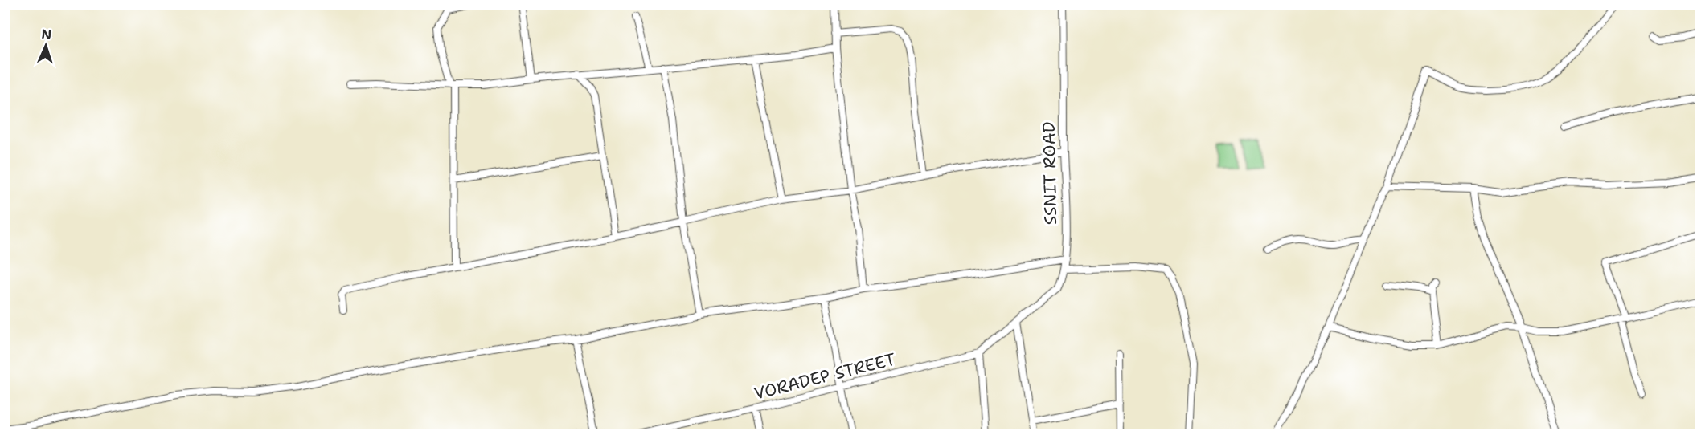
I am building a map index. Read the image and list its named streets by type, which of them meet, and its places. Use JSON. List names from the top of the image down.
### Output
{
  "streets": {
    "street": ["SSNIT ROAD", "VORADEP STREET"]
  },
  "crossings": [
    ["SSNIT ROAD", "VORADEP STREET"]
  ],
  "north": "top"
}
